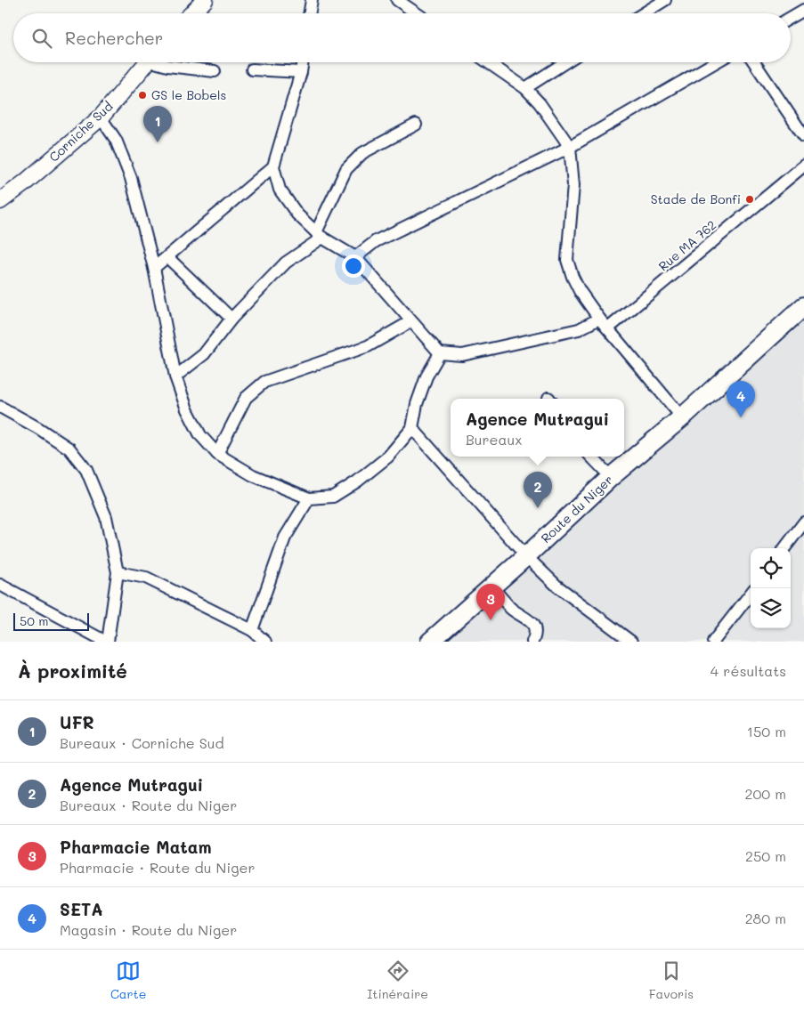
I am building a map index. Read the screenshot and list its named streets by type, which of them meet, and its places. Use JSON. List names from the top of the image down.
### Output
{
  "streets": {
    "main road": ["Corniche Sud", "Route du Niger"],
    "street": ["Rue MA 762"]
  },
  "places": ["GS le Bobels", "Stade de Bonfi"],
  "scale_bar": "50 m",
  "page": {
    "search": "Rechercher",
    "pins": [
      "1",
      "4",
      "2",
      "3"
    ],
    "popup": ["Agence Mutragui", "Bureaux"],
    "scale": "50 m",
    "heading": ["À proximité", "4 résultats"],
    "list": [
      {
        "mark": "1",
        "name": "UFR",
        "note": "Bureaux · Corniche Sud",
        "value": "150 m"
      },
      {
        "mark": "2",
        "name": "Agence Mutragui",
        "note": "Bureaux · Route du Niger",
        "value": "200 m"
      },
      {
        "mark": "3",
        "name": "Pharmacie Matam",
        "note": "Pharmacie · Route du Niger",
        "value": "250 m"
      },
      {
        "mark": "4",
        "name": "SETA",
        "note": "Magasin · Route du Niger",
        "value": "280 m"
      }
    ],
    "nav": ["Carte", "Itinéraire", "Favoris"]
  }
}
